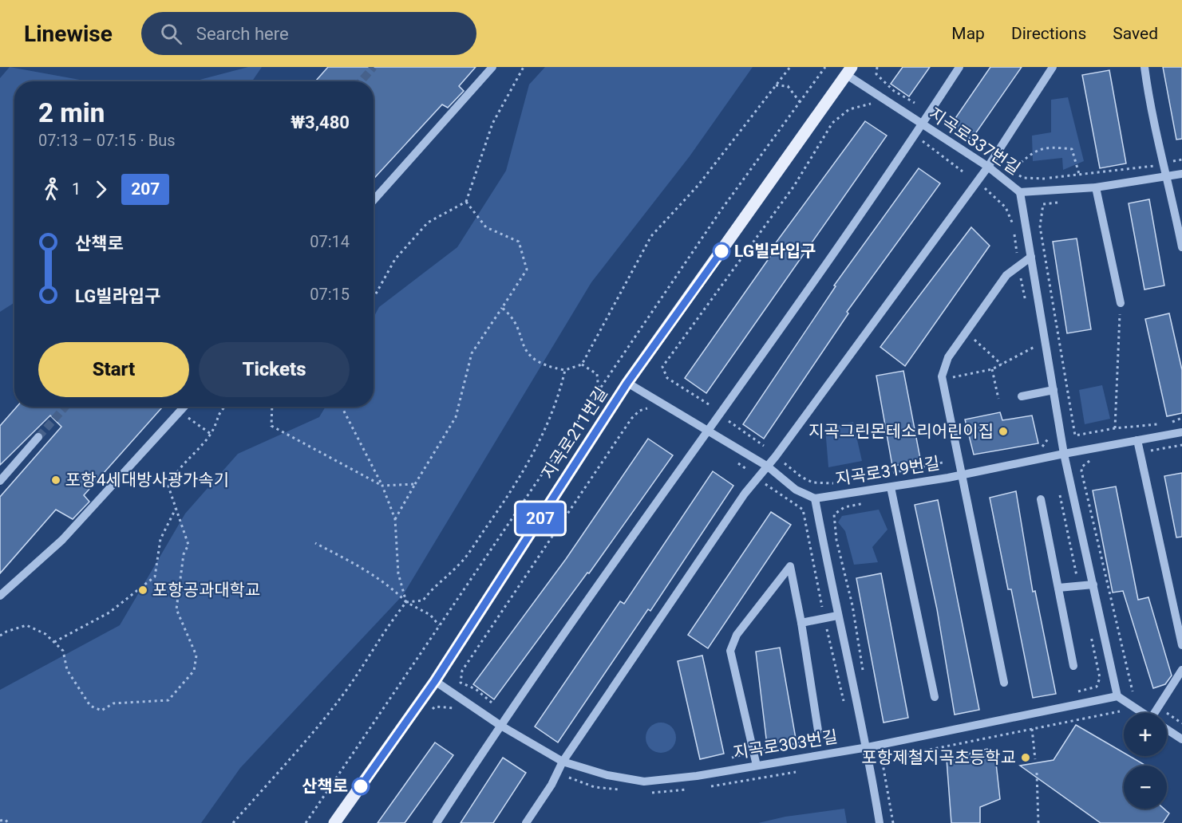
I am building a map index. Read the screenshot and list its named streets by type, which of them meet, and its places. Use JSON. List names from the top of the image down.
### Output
{
  "streets": {
    "main road": ["지곡로211번길"],
    "street": ["지곡로337번길", "지곡로319번길", "지곡로303번길"]
  },
  "crossings": [
    ["지곡로337번길", "지곡로211번길"],
    ["지곡로211번길", "지곡로319번길"],
    ["지곡로211번길", "지곡로303번길"]
  ],
  "places": [
    "LG빌라입구",
    "지곡그린몬테소리어린이집",
    "포항4세대방사광가속기",
    "포항공과대학교",
    "포항제철지곡초등학교",
    "산책로"
  ],
  "lines": ["bus line 207"],
  "page": {
    "header": "Linewise",
    "search": "Search here",
    "nav": ["Map", "Directions", "Saved"],
    "on_map": "207",
    "heading": ["2 min", "07:13 – 07:15 · Bus", "₩3,480"],
    "legs": ["1", "207"],
    "list": [
      {
        "name": "산책로",
        "value": "07:14"
      },
      {
        "name": "LG빌라입구",
        "value": "07:15"
      }
    ],
    "buttons": ["Start", "Tickets"],
    "map_buttons": ["+", "−"]
  }
}
